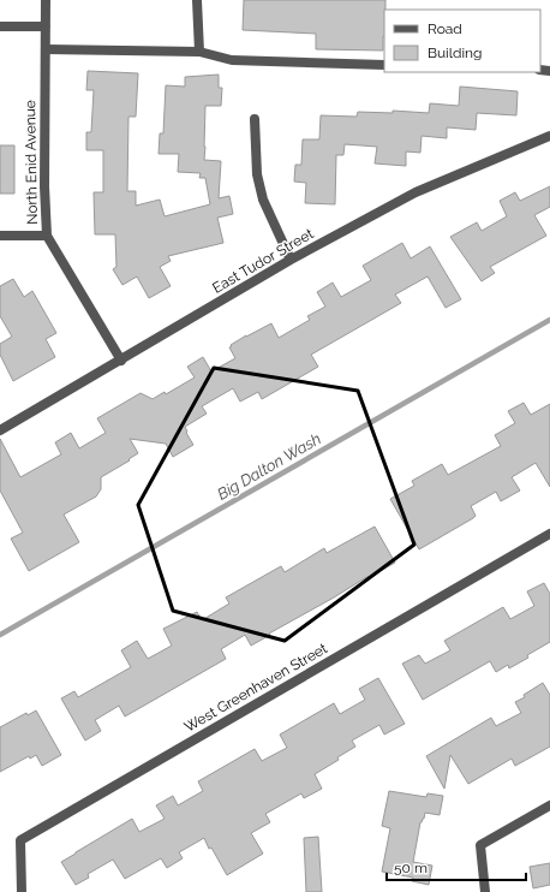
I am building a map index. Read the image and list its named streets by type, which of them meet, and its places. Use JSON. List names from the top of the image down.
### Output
{
  "streets": {
    "street": ["North Enid Avenue", "East Tudor Street", "West Greenhaven Street"]
  },
  "crossings": [
    ["North Enid Avenue", "East Tudor Street"]
  ],
  "water": ["Big Dalton Wash"],
  "legend": ["Road", "Building"],
  "scale_bar": "50 m"
}
